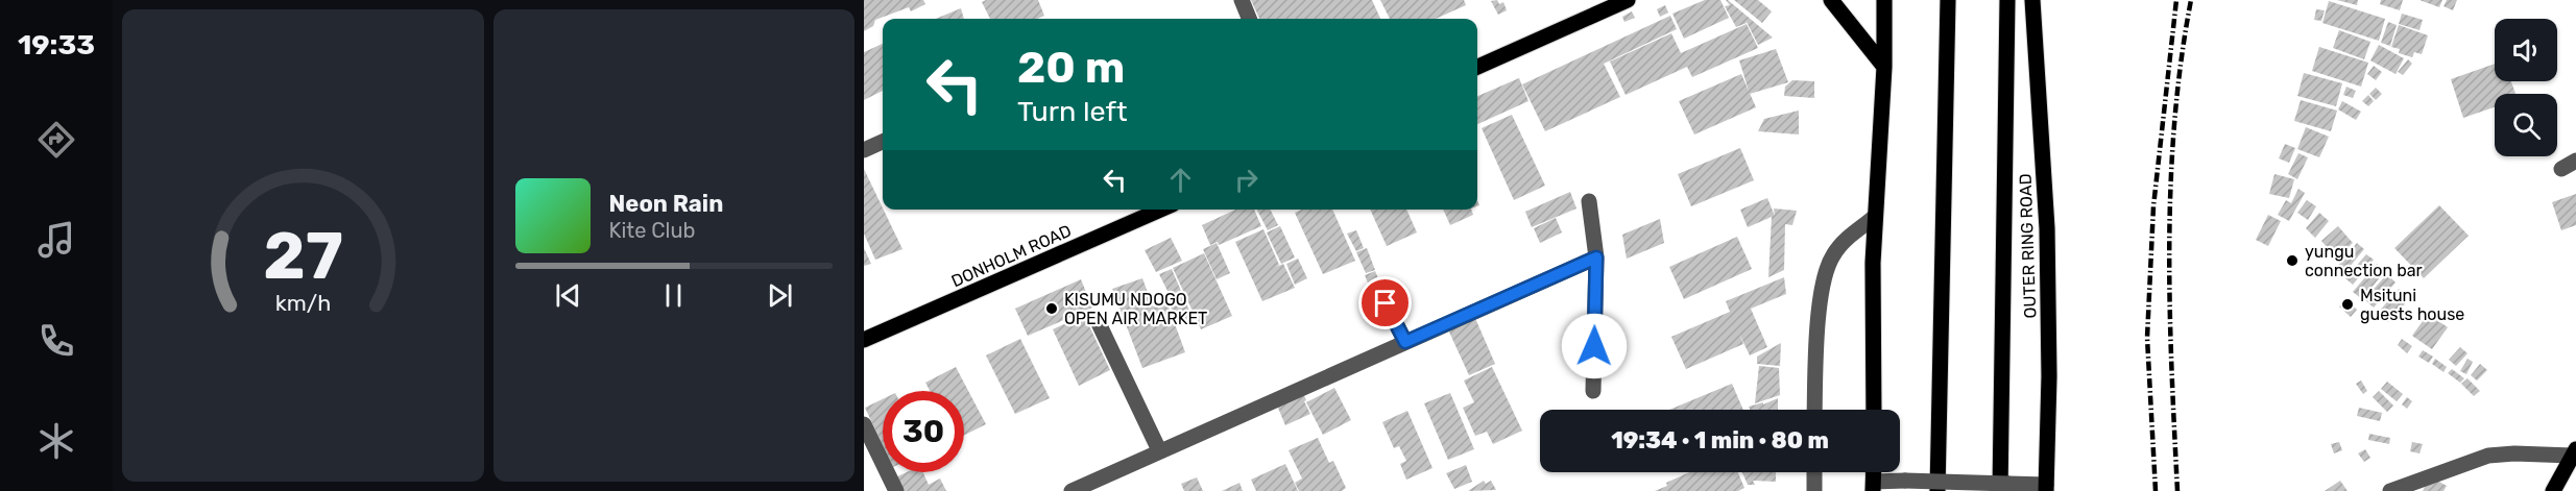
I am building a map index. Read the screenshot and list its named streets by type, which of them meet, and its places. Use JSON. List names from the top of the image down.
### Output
{
  "streets": {
    "main road": ["OUTER RING ROAD", "DONHOLM ROAD"]
  },
  "places": ["yungu connection bar", "Msituni guests house", "KISUMU NDOGO OPEN AIR MARKET"],
  "page": {
    "tabs": "19:33",
    "turn": ["20 m", "Turn left"],
    "song": ["Neon Rain", "Kite Club"],
    "limit": "30",
    "trip": "19:34 · 1 min · 80 m",
    "gauge": ["27", "km/h"]
  }
}
